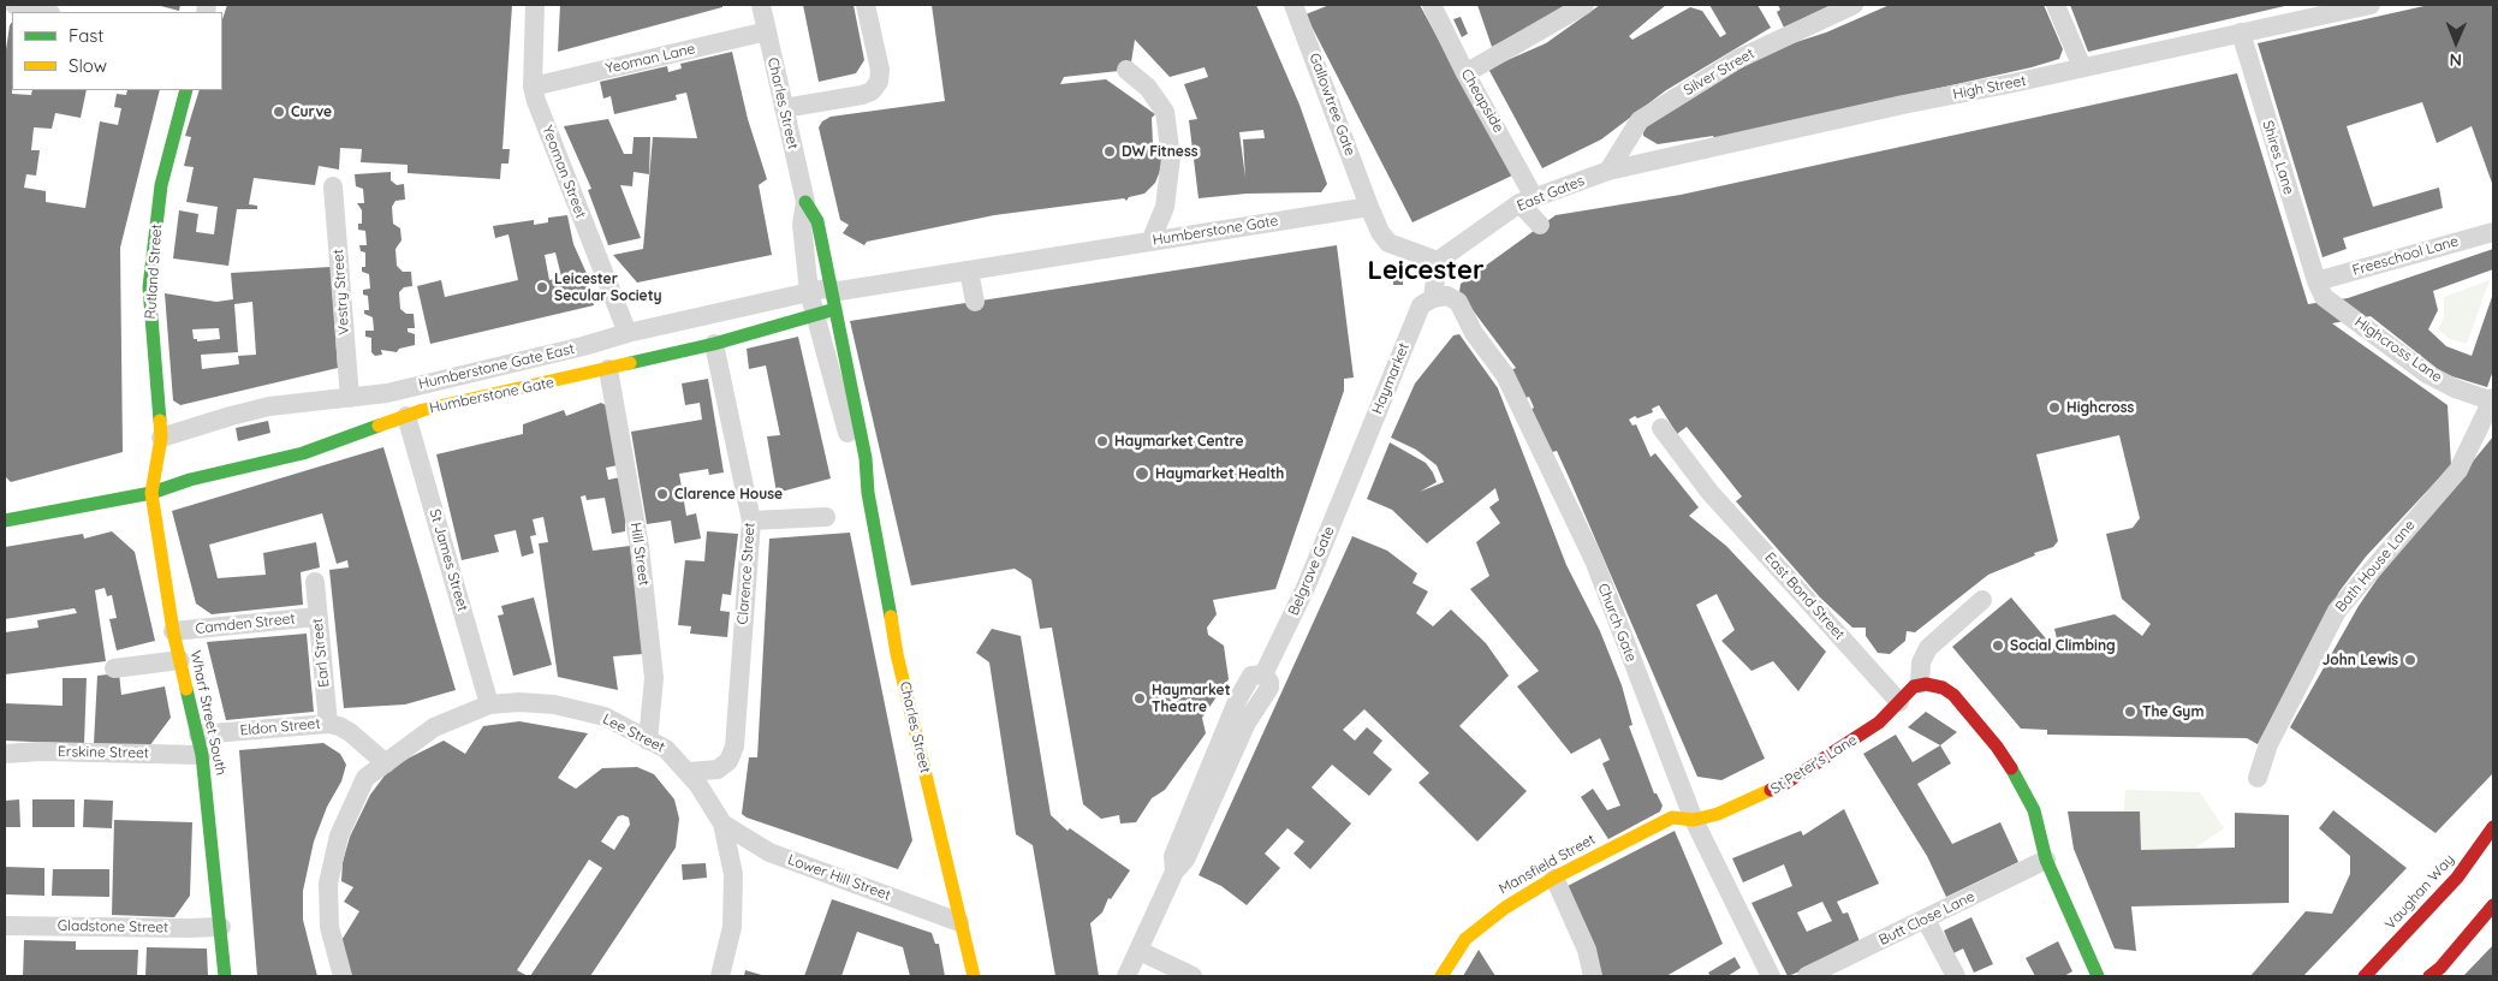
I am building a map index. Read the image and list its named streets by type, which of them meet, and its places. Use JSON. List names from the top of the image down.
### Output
{
  "streets": {
    "street": [
      "Yeoman Lane",
      "Silver Street",
      "High Street",
      "Cheapside",
      "Charles Street",
      "Gallowtree Gate",
      "Shires Lane",
      "Yeoman Street",
      "East Gates",
      "Humberstone Gate",
      "Freeschool Lane",
      "Rutland Street",
      "Vestry Street",
      "Highcross Lane",
      "Humberstone Gate East",
      "Haymarket",
      "Hill Street",
      "St James Street",
      "Bath House Lane",
      "Belgrave Gate",
      "Clarence Street",
      "East Bond Street",
      "Church Gate",
      "Camden Street",
      "Earl Street",
      "Wharf Street South",
      "Eldon Street",
      "Lee Street",
      "Erskine Street",
      "St Peter's Lane",
      "Mansfield Street",
      "Lower Hill Street",
      "Vaughan Way",
      "Butt Close Lane",
      "Gladstone Street"
    ]
  },
  "crossings": [
    ["Yeoman Lane", "Charles Street"],
    ["Yeoman Lane", "Yeoman Street"],
    ["Silver Street", "High Street"],
    ["Silver Street", "East Gates"],
    ["High Street", "Shires Lane"],
    ["High Street", "East Gates"],
    ["Cheapside", "East Gates"],
    ["Charles Street", "Humberstone Gate"],
    ["Charles Street", "Humberstone Gate East"],
    ["Charles Street", "Lower Hill Street"],
    ["Gallowtree Gate", "Humberstone Gate"],
    ["Shires Lane", "Freeschool Lane"],
    ["Shires Lane", "Highcross Lane"],
    ["Yeoman Street", "Humberstone Gate East"],
    ["Humberstone Gate", "Rutland Street"],
    ["Humberstone Gate", "Humberstone Gate East"],
    ["Humberstone Gate", "Hill Street"],
    ["Humberstone Gate", "St James Street"],
    ["Humberstone Gate", "Clarence Street"],
    ["Humberstone Gate", "Wharf Street South"],
    ["Freeschool Lane", "Highcross Lane"],
    ["Rutland Street", "Humberstone Gate East"],
    ["Rutland Street", "Wharf Street South"],
    ["Vestry Street", "Humberstone Gate East"],
    ["Highcross Lane", "Bath House Lane"],
    ["Haymarket", "Belgrave Gate"],
    ["Haymarket", "Church Gate"],
    ["Hill Street", "Lee Street"],
    ["St James Street", "Lee Street"],
    ["Clarence Street", "Lee Street"],
    ["East Bond Street", "St Peter's Lane"],
    ["Church Gate", "St Peter's Lane"],
    ["Church Gate", "Mansfield Street"],
    ["Camden Street", "Earl Street"],
    ["Camden Street", "Wharf Street South"],
    ["Earl Street", "Eldon Street"],
    ["Wharf Street South", "Eldon Street"],
    ["Wharf Street South", "Erskine Street"],
    ["Wharf Street South", "Gladstone Street"],
    ["Eldon Street", "Lee Street"],
    ["Lee Street", "Lower Hill Street"],
    ["St Peter's Lane", "Mansfield Street"]
  ],
  "districts": ["Leicester"],
  "places": [
    "Curve",
    "DW Fitness",
    "Leicester Secular Society",
    "Highcross",
    "Haymarket Centre",
    "Haymarket Health",
    "Clarence House",
    "Social Climbing",
    "John Lewis",
    "Haymarket Theatre",
    "The Gym"
  ],
  "legend": ["Fast", "Slow"],
  "north": "bottom"
}
